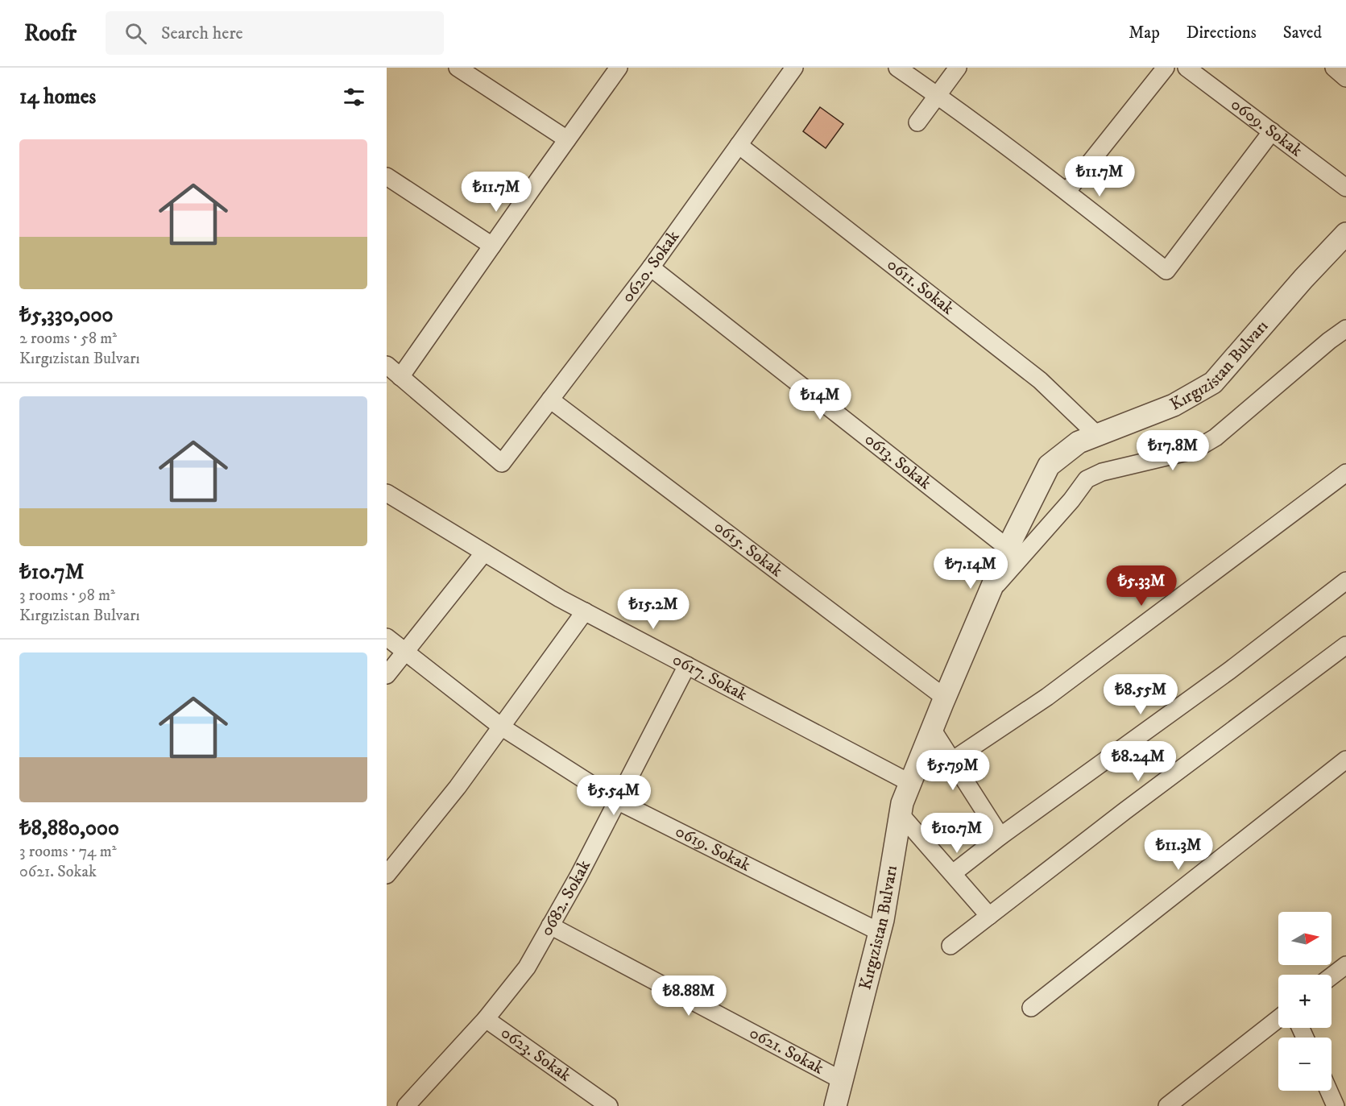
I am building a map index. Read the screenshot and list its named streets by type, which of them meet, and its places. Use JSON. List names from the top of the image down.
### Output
{
  "streets": {
    "street": [
      "0609. Sokak",
      "0620. Sokak",
      "0611. Sokak",
      "Kırgızistan Bulvarı",
      "0613. Sokak",
      "0615. Sokak",
      "0617. Sokak",
      "0619. Sokak",
      "0682. Sokak",
      "0621. Sokak",
      "0623. Sokak"
    ]
  },
  "crossings": [
    ["0620. Sokak", "0611. Sokak"],
    ["0620. Sokak", "0613. Sokak"],
    ["0620. Sokak", "0615. Sokak"],
    ["0611. Sokak", "Kırgızistan Bulvarı"],
    ["Kırgızistan Bulvarı", "0613. Sokak"],
    ["Kırgızistan Bulvarı", "0615. Sokak"],
    ["Kırgızistan Bulvarı", "0617. Sokak"],
    ["Kırgızistan Bulvarı", "0619. Sokak"],
    ["Kırgızistan Bulvarı", "0621. Sokak"],
    ["0617. Sokak", "0682. Sokak"],
    ["0619. Sokak", "0682. Sokak"],
    ["0682. Sokak", "0621. Sokak"],
    ["0682. Sokak", "0623. Sokak"]
  ],
  "north": "right",
  "page": {
    "header": "Roofr",
    "search": "Search here",
    "nav": ["Map", "Directions", "Saved"],
    "heading": "14 homes",
    "list": [
      {
        "name": "₺5,330,000",
        "note": "2 rooms · 58 m² · Kırgızistan Bulvarı"
      },
      {
        "name": "₺10.7M",
        "note": "3 rooms · 98 m² · Kırgızistan Bulvarı"
      },
      {
        "name": "₺8,880,000",
        "note": "3 rooms · 74 m² · 0621. Sokak"
      }
    ],
    "price": [
      "₺11.7M",
      "₺11.7M",
      "₺14M",
      "₺17.8M",
      "₺7.14M",
      "₺5.33M",
      "₺15.2M",
      "₺8.55M",
      "₺8.24M",
      "₺5.79M",
      "₺5.54M",
      "₺10.7M",
      "₺11.3M",
      "₺8.88M"
    ],
    "map_buttons": ["+", "−"]
  }
}
